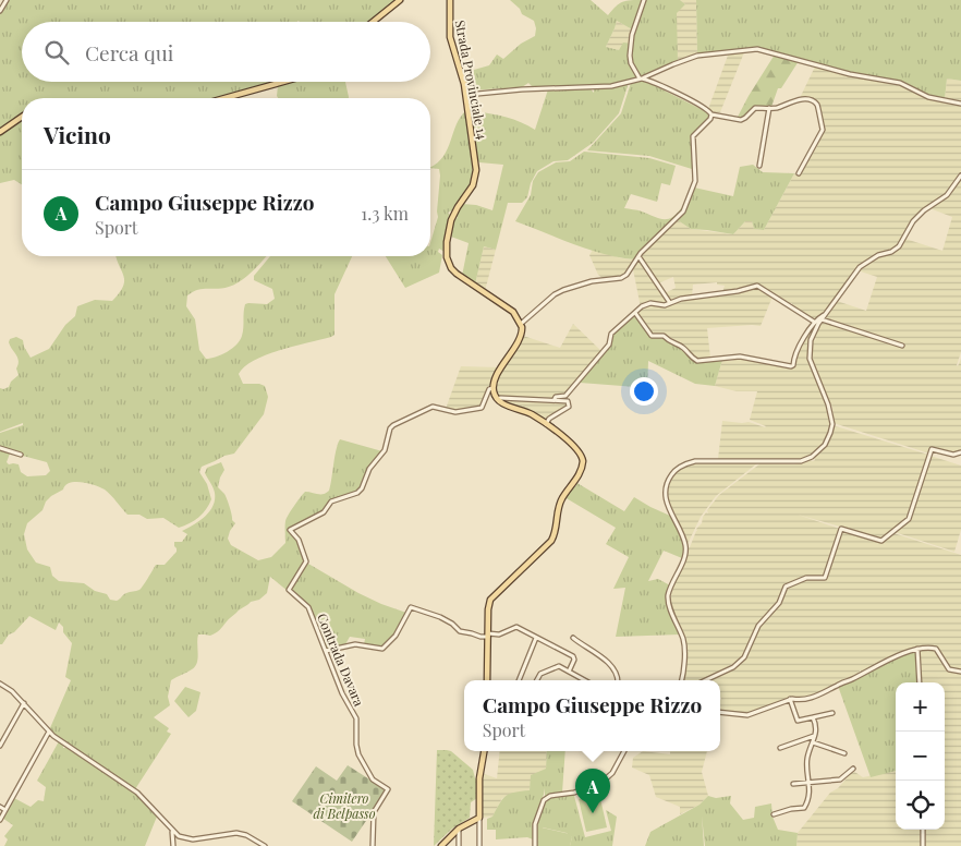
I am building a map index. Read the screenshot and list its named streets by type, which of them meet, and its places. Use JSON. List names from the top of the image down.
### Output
{
  "streets": {
    "main road": ["Strada Provinciale 14"],
    "street": ["Contrada Davara"]
  },
  "parks": ["Cimitero di Belpasso"],
  "page": {
    "search": "Cerca qui",
    "heading": "Vicino",
    "list": [
      {
        "mark": "A",
        "name": "Campo Giuseppe Rizzo",
        "note": "Sport",
        "value": "1.3 km"
      }
    ],
    "popup": ["Campo Giuseppe Rizzo", "Sport"],
    "map_buttons": ["+", "−"],
    "pins": "A"
  }
}
